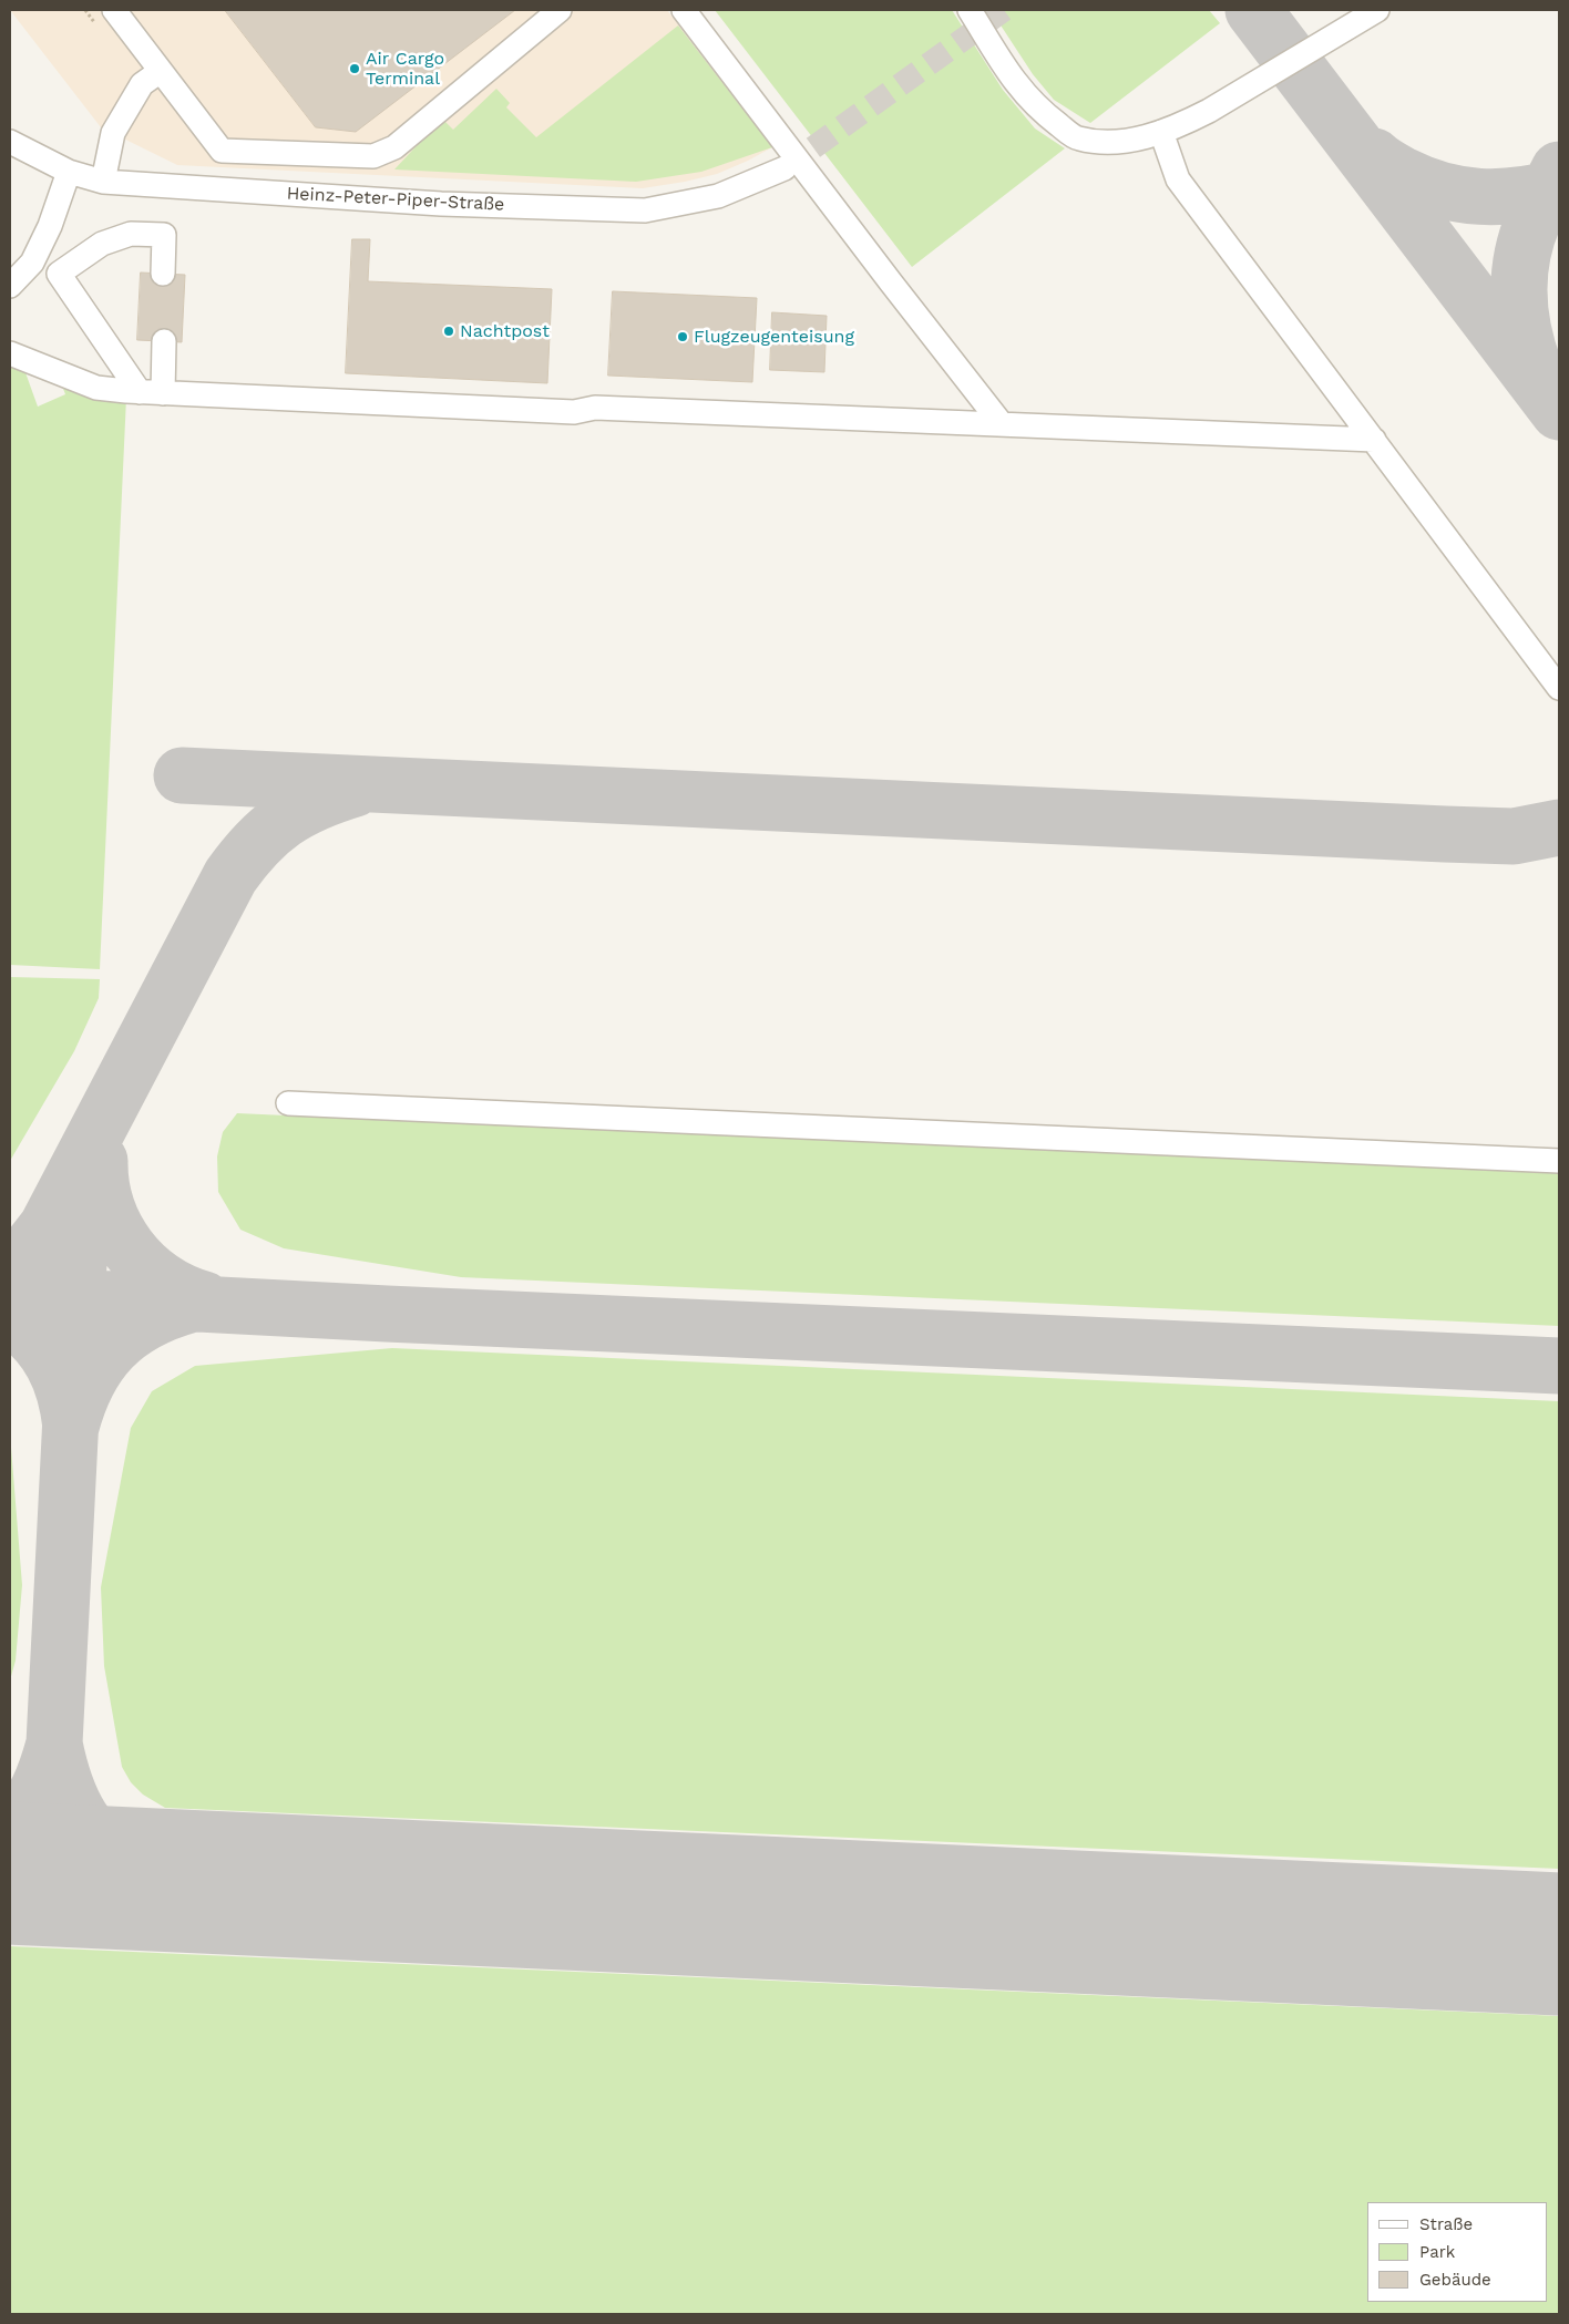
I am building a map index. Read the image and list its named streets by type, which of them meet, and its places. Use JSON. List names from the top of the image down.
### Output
{
  "streets": {
    "street": ["Heinz-Peter-Piper-Straße"]
  },
  "places": ["Air Cargo Terminal", "Nachtpost", "Flugzeugenteisung"],
  "legend": ["Straße", "Park", "Gebäude"]
}
